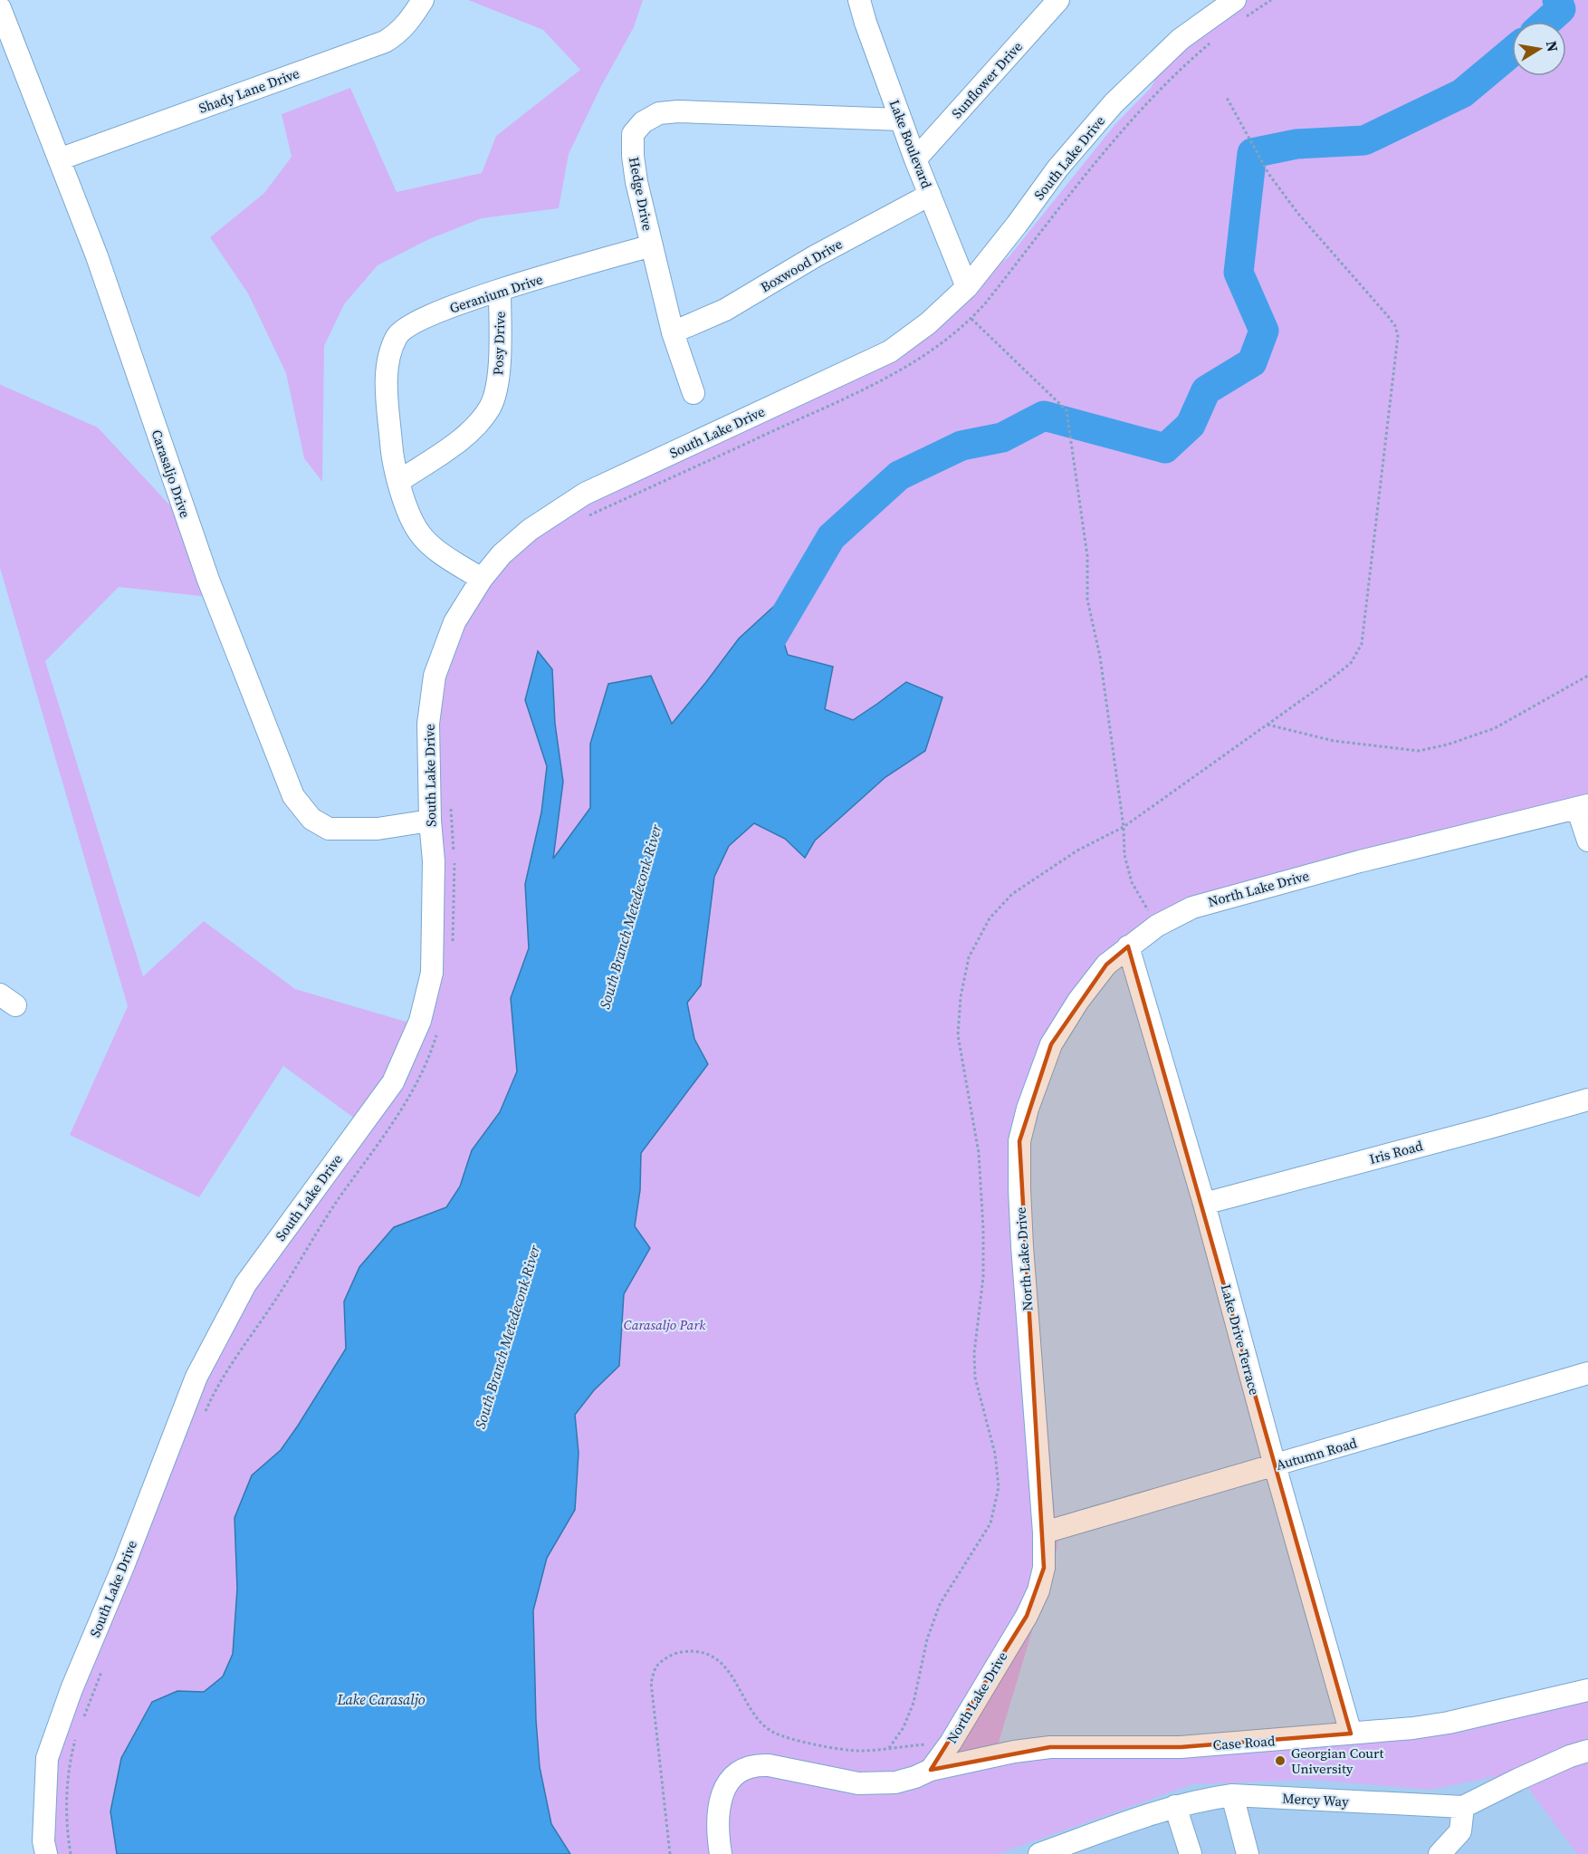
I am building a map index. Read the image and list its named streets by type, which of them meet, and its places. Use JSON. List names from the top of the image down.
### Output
{
  "streets": {
    "street": [
      "Sunflower Drive",
      "Shady Lane Drive",
      "Lake Boulevard",
      "South Lake Drive",
      "Hedge Drive",
      "Boxwood Drive",
      "Geranium Drive",
      "Posy Drive",
      "Carasaljo Drive",
      "North Lake Drive",
      "Iris Road",
      "Lake Drive Terrace",
      "Autumn Road",
      "Case Road",
      "Mercy Way"
    ]
  },
  "crossings": [
    ["Sunflower Drive", "Lake Boulevard"],
    ["Shady Lane Drive", "Carasaljo Drive"],
    ["Lake Boulevard", "South Lake Drive"],
    ["Lake Boulevard", "Hedge Drive"],
    ["Lake Boulevard", "Boxwood Drive"],
    ["South Lake Drive", "Geranium Drive"],
    ["South Lake Drive", "Carasaljo Drive"],
    ["Hedge Drive", "Boxwood Drive"],
    ["Hedge Drive", "Geranium Drive"],
    ["Geranium Drive", "Posy Drive"],
    ["North Lake Drive", "Lake Drive Terrace"],
    ["North Lake Drive", "Autumn Road"],
    ["North Lake Drive", "Case Road"],
    ["Iris Road", "Lake Drive Terrace"],
    ["Lake Drive Terrace", "Autumn Road"],
    ["Lake Drive Terrace", "Case Road"]
  ],
  "water": ["South Branch Metedeconk River", "Lake Carasaljo"],
  "parks": ["Carasaljo Park"],
  "places": ["Georgian Court University"],
  "north": "right"
}
